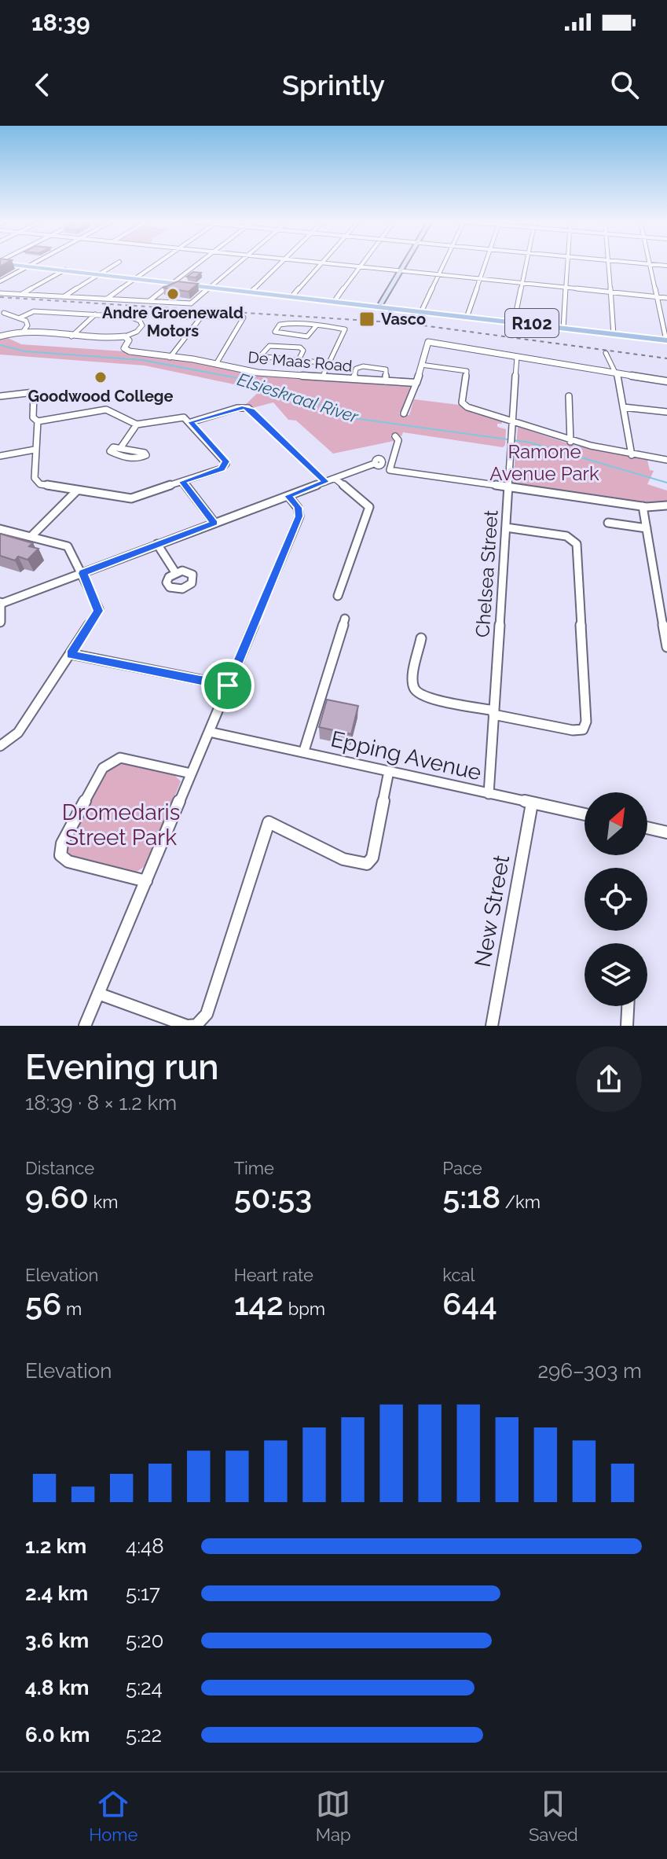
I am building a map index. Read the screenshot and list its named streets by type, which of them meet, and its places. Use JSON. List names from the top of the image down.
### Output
{
  "streets": {
    "main road": ["R102"],
    "street": [
      "De Maas Road",
      "Chelsea Street",
      "Epping Avenue",
      "New Street"
    ]
  },
  "crossings": [
    ["Chelsea Street", "Epping Avenue"],
    ["Epping Avenue", "New Street"]
  ],
  "water": ["Elsieskraal River"],
  "parks": ["Ramone Avenue Park", "Dromedaris Street Park"],
  "places": {
    "other": ["Andre Groenewald Motors", "Goodwood College"],
    "transit": ["Vasco"]
  },
  "north": "top right",
  "page": {
    "status": "18:39",
    "header": "Sprintly",
    "heading": ["Evening run", "18:39 · 8 × 1.2 km"],
    "stats": [
      ["Distance", "9.60 km"],
      ["Time", "50:53"],
      ["Pace", "5:18 /km"],
      ["Elevation", "56 m"],
      ["Heart rate", "142 bpm"],
      ["kcal", "644"]
    ],
    "chart": ["Elevation", "296–303 m"],
    "list": [
      {
        "name": "1.2 km",
        "note": "4:48"
      },
      {
        "name": "2.4 km",
        "note": "5:17"
      },
      {
        "name": "3.6 km",
        "note": "5:20"
      },
      {
        "name": "4.8 km",
        "note": "5:24"
      },
      {
        "name": "6.0 km",
        "note": "5:22"
      }
    ],
    "tabs": ["Home", "Map", "Saved"]
  }
}
